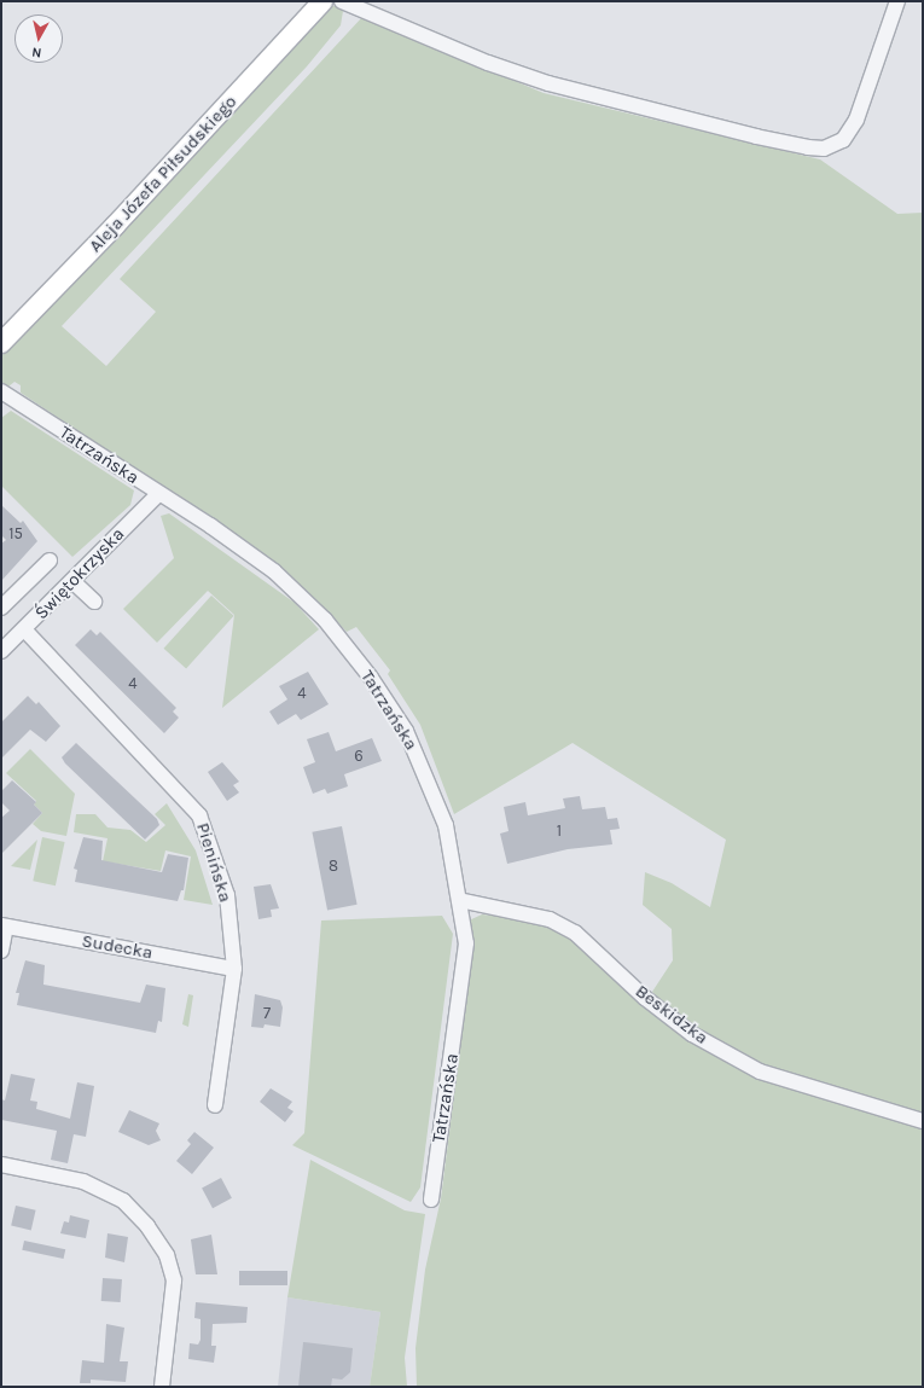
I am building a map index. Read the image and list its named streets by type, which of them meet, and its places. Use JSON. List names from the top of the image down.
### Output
{
  "streets": {
    "main road": ["Aleja Józefa Piłsudskiego"],
    "street": [
      "Tatrzańska",
      "Świętokrzyska",
      "Pienińska",
      "Sudecka",
      "Beskidzka"
    ]
  },
  "crossings": [
    ["Tatrzańska", "Świętokrzyska"],
    ["Tatrzańska", "Beskidzka"],
    ["Świętokrzyska", "Pienińska"],
    ["Pienińska", "Sudecka"]
  ],
  "house_numbers": [
    "15",
    "4",
    "4",
    "6",
    "1",
    "8",
    "7"
  ],
  "north": "bottom"
}
